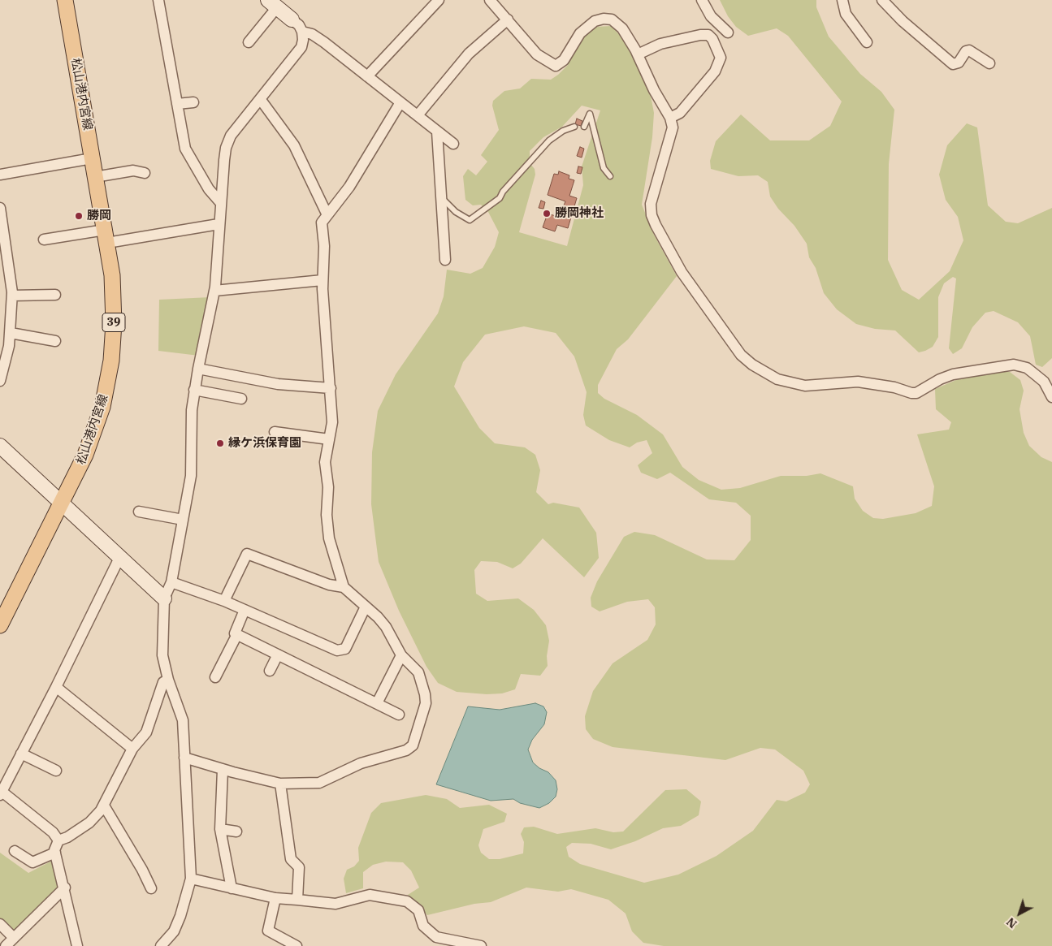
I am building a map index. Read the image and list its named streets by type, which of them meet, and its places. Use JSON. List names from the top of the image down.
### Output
{
  "streets": {
    "main road": ["松山港内宮線", "39"]
  },
  "places": ["勝岡神社", "勝岡", "縁ケ浜保育園"],
  "north": "bottom left"
}
